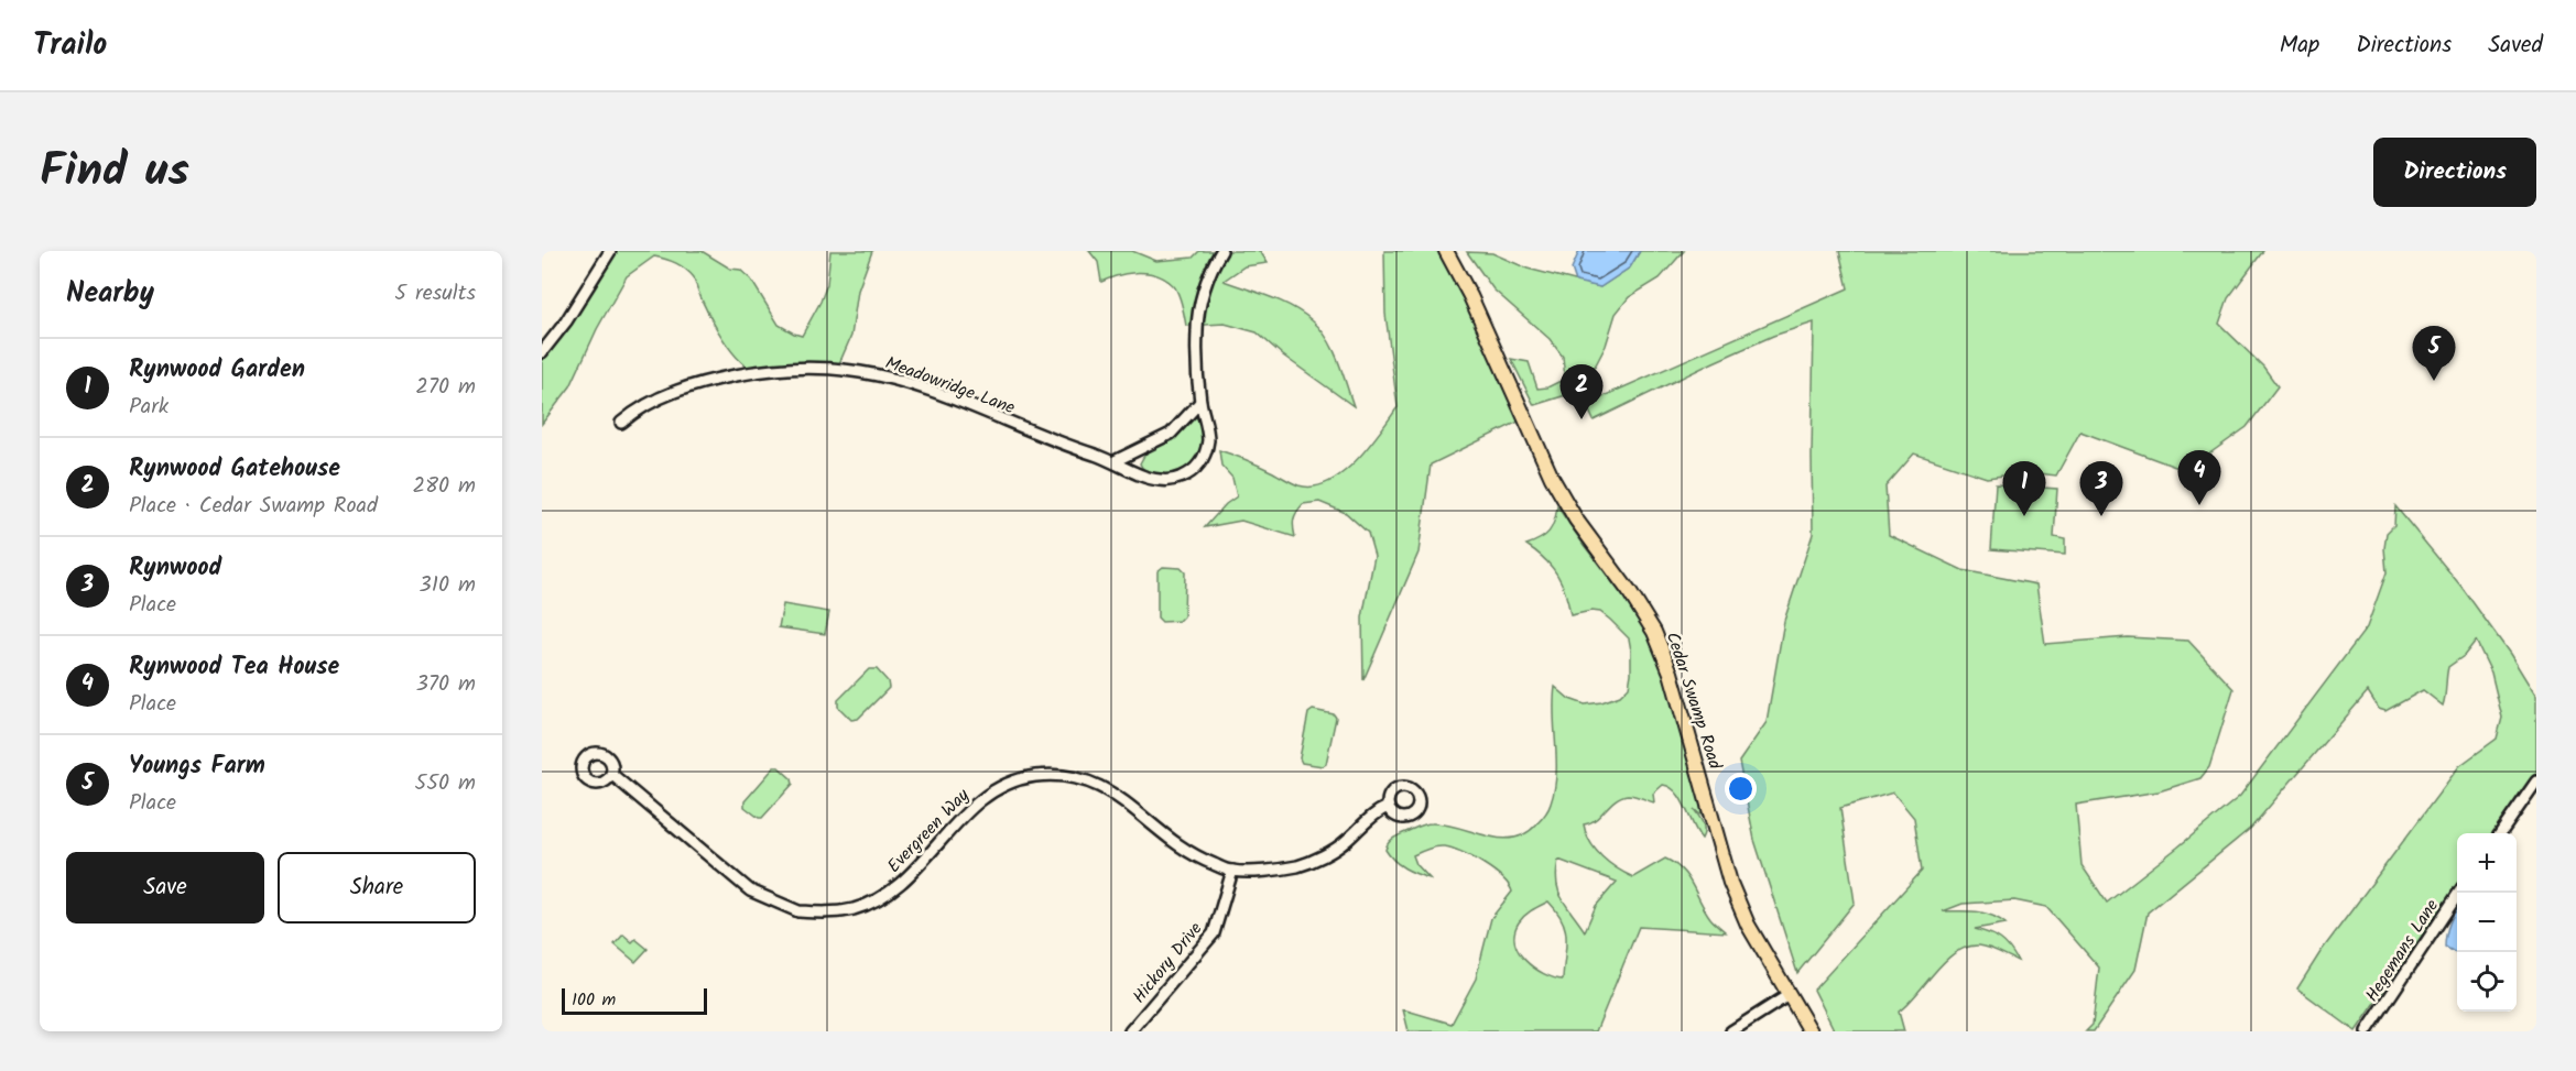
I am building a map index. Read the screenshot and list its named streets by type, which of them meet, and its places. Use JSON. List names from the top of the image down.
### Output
{
  "streets": {
    "main road": ["Cedar Swamp Road"],
    "street": [
      "Meadowridge Lane",
      "Evergreen Way",
      "Hegemans Lane",
      "Hickory Drive"
    ]
  },
  "crossings": [
    ["Evergreen Way", "Hickory Drive"]
  ],
  "scale_bar": "100 m",
  "page": {
    "header": "Trailo",
    "nav": ["Map", "Directions", "Saved"],
    "title": "Find us",
    "buttons": [
      "Directions",
      ["Save", "Share"]
    ],
    "heading": ["Nearby", "5 results"],
    "pins": [
      "5",
      "2",
      "4",
      "1",
      "3"
    ],
    "list": [
      {
        "mark": "1",
        "name": "Rynwood Garden",
        "note": "Park",
        "value": "270 m"
      },
      {
        "mark": "2",
        "name": "Rynwood Gatehouse",
        "note": "Place · Cedar Swamp Road",
        "value": "280 m"
      },
      {
        "mark": "3",
        "name": "Rynwood",
        "note": "Place",
        "value": "310 m"
      },
      {
        "mark": "4",
        "name": "Rynwood Tea House",
        "note": "Place",
        "value": "370 m"
      },
      {
        "mark": "5",
        "name": "Youngs Farm",
        "note": "Place",
        "value": "550 m"
      }
    ],
    "map_buttons": ["+", "−"],
    "scale": "100 m"
  }
}
